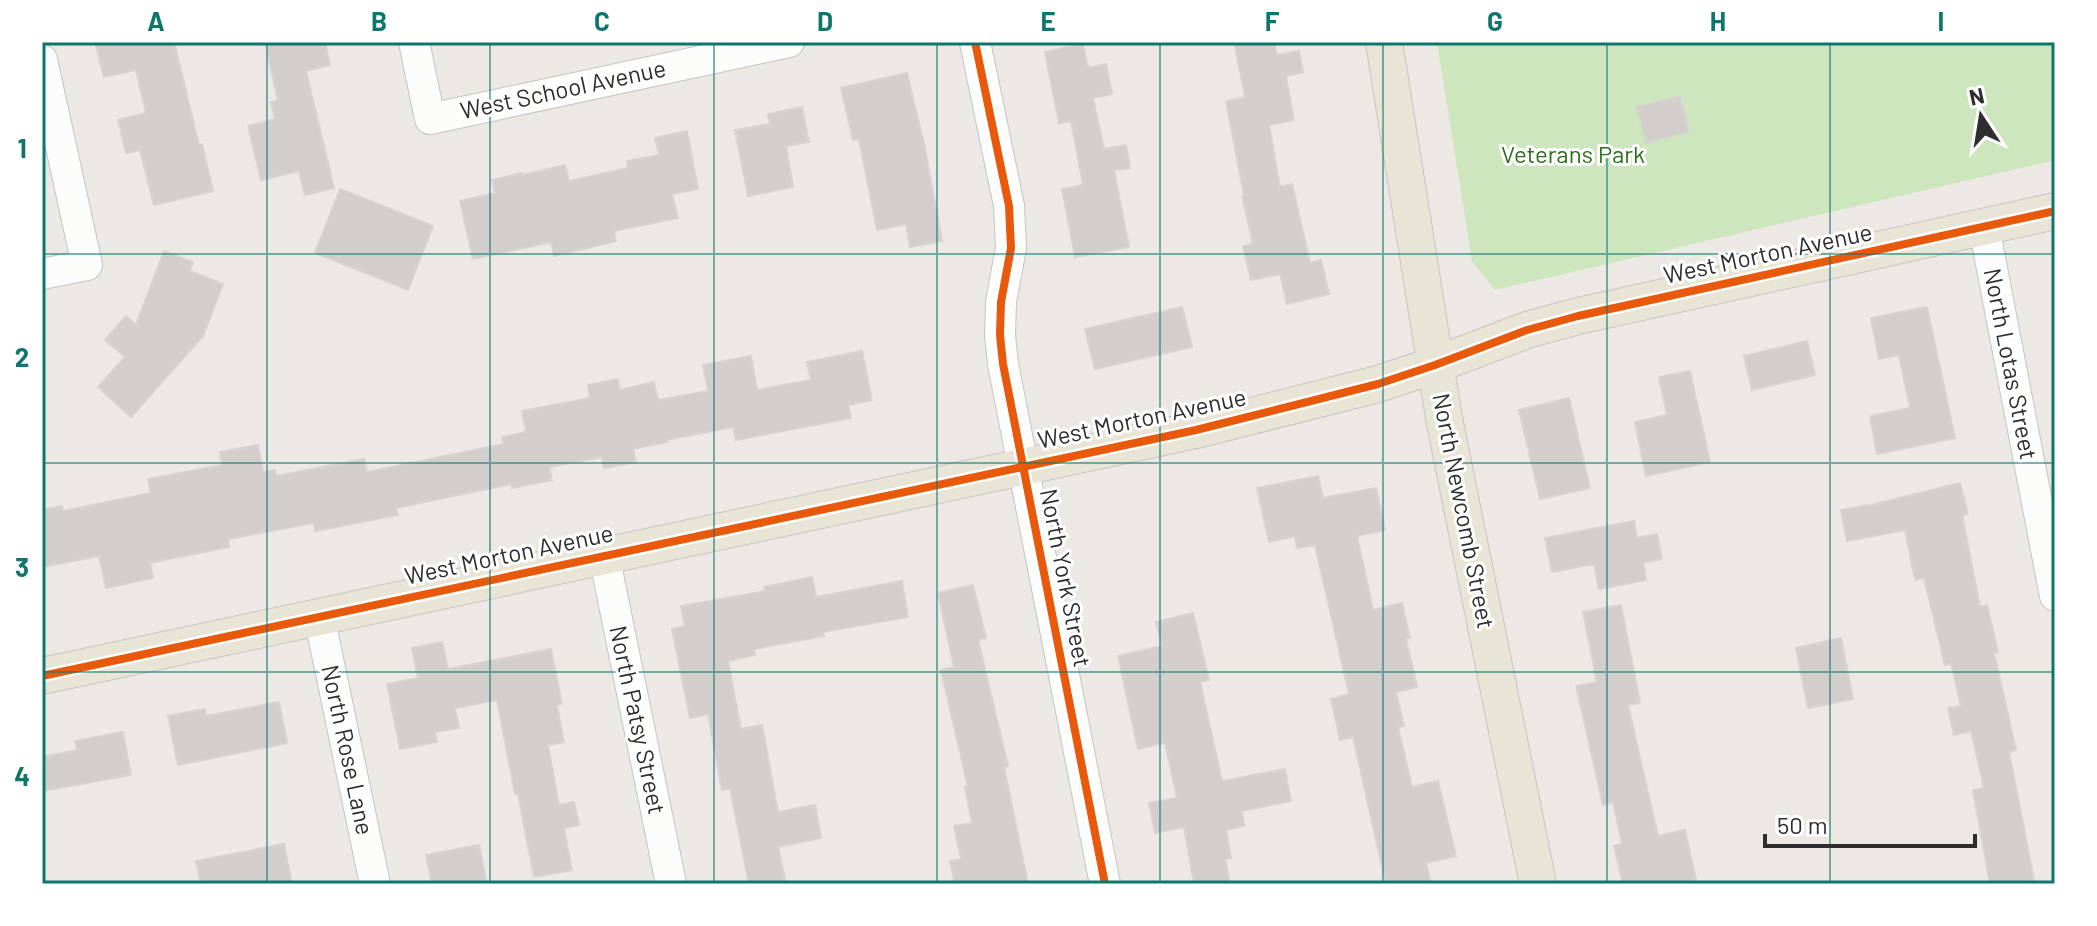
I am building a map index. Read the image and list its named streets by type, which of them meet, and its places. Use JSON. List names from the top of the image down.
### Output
{
  "streets": {
    "main road": ["West Morton Avenue", "North Newcomb Street"],
    "street": [
      "West School Avenue",
      "North Lotas Street",
      "North York Street",
      "North Patsy Street",
      "North Rose Lane"
    ]
  },
  "crossings": [
    ["West Morton Avenue", "North Lotas Street"],
    ["West Morton Avenue", "North Newcomb Street"],
    ["West Morton Avenue", "North York Street"],
    ["West Morton Avenue", "North Patsy Street"],
    ["West Morton Avenue", "North Rose Lane"]
  ],
  "parks": ["Veterans Park"],
  "scale_bar": "50 m",
  "north": "top",
  "grid": {
    "columns": [
      "A",
      "B",
      "C",
      "D",
      "E",
      "F",
      "G",
      "H",
      "I"
    ],
    "rows": [
      "1",
      "2",
      "3",
      "4"
    ]
  }
}
